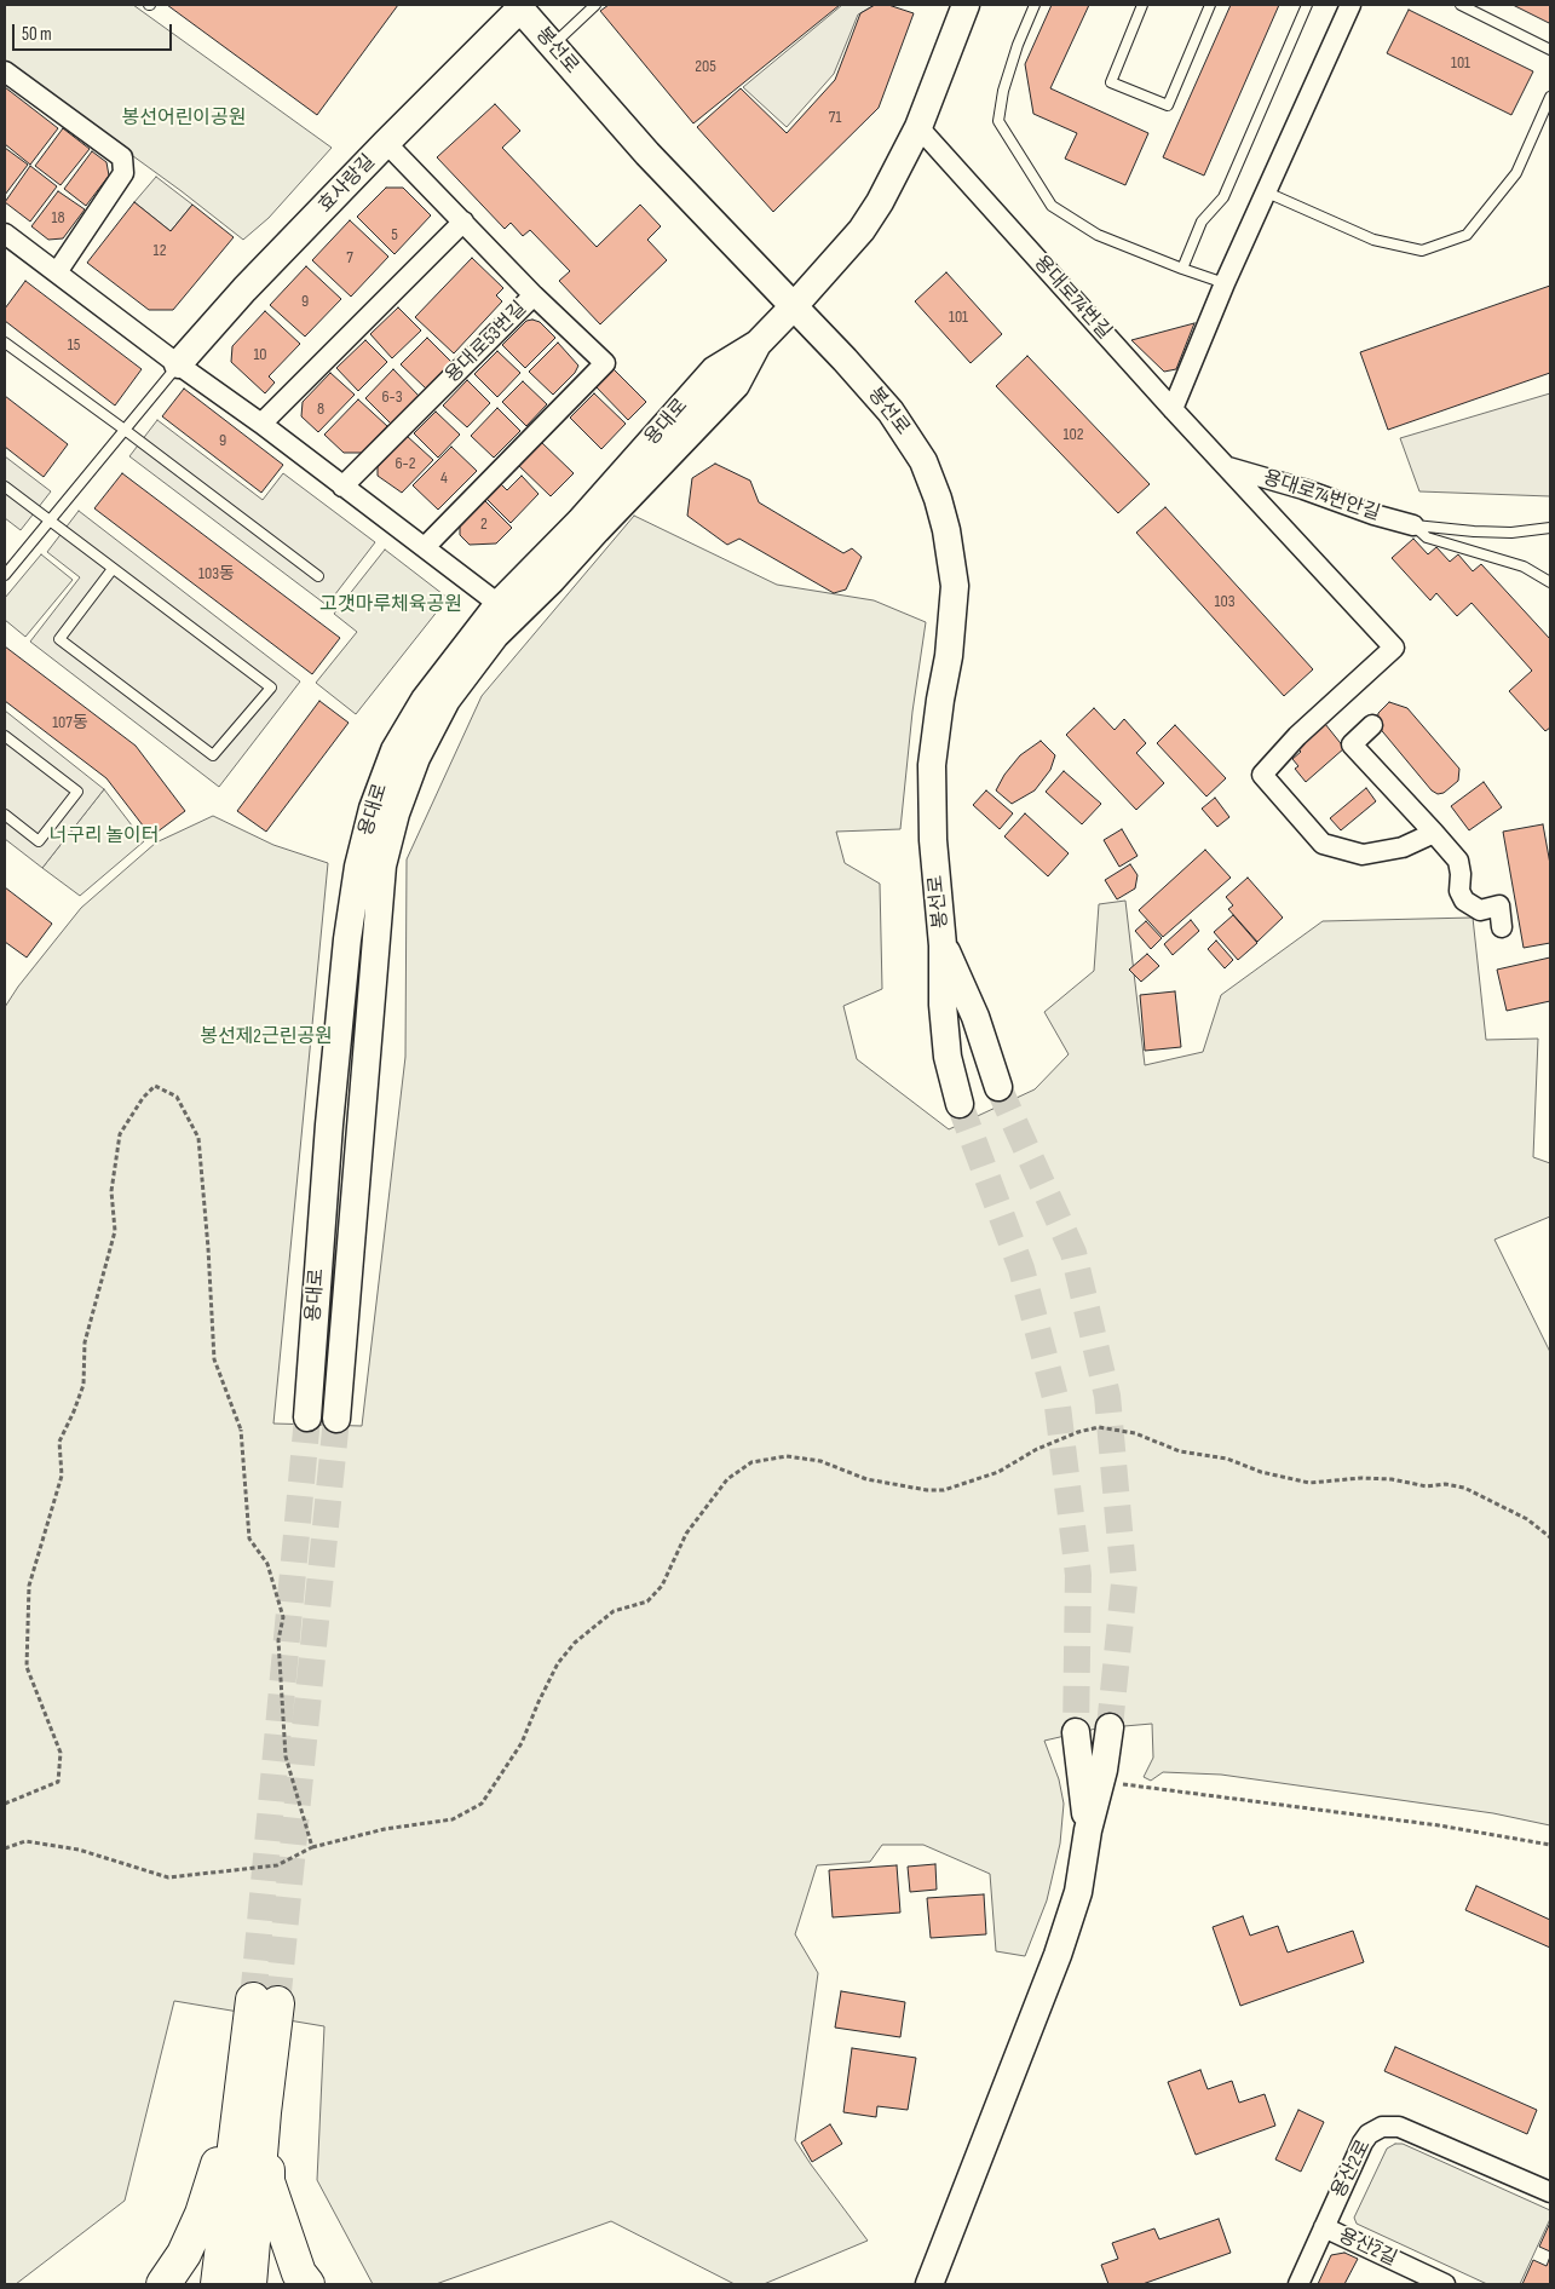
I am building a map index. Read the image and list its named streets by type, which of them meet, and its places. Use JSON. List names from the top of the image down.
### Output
{
  "streets": {
    "street": [
      "봉선로",
      "효사랑길",
      "용대로74번길",
      "용대로53번길",
      "용대로",
      "용대로74번안길",
      "용산2로",
      "용산2길"
    ]
  },
  "crossings": [
    ["봉선로", "효사랑길"],
    ["봉선로", "용대로"],
    ["용대로74번길", "용대로"],
    ["용대로74번길", "용대로74번안길"],
    ["용산2로", "용산2길"]
  ],
  "parks": [
    "봉선어린이공원",
    "고갯마루체육공원",
    "너구리 놀이터",
    "봉선제2근린공원"
  ],
  "house_numbers": [
    "101",
    "205",
    "71",
    "18",
    "5",
    "12",
    "7",
    "9",
    "101",
    "15",
    "10",
    "6-3",
    "8",
    "102",
    "9",
    "6-2",
    "4",
    "2",
    "103동",
    "103",
    "107동"
  ],
  "scale_bar": "50 m"
}
